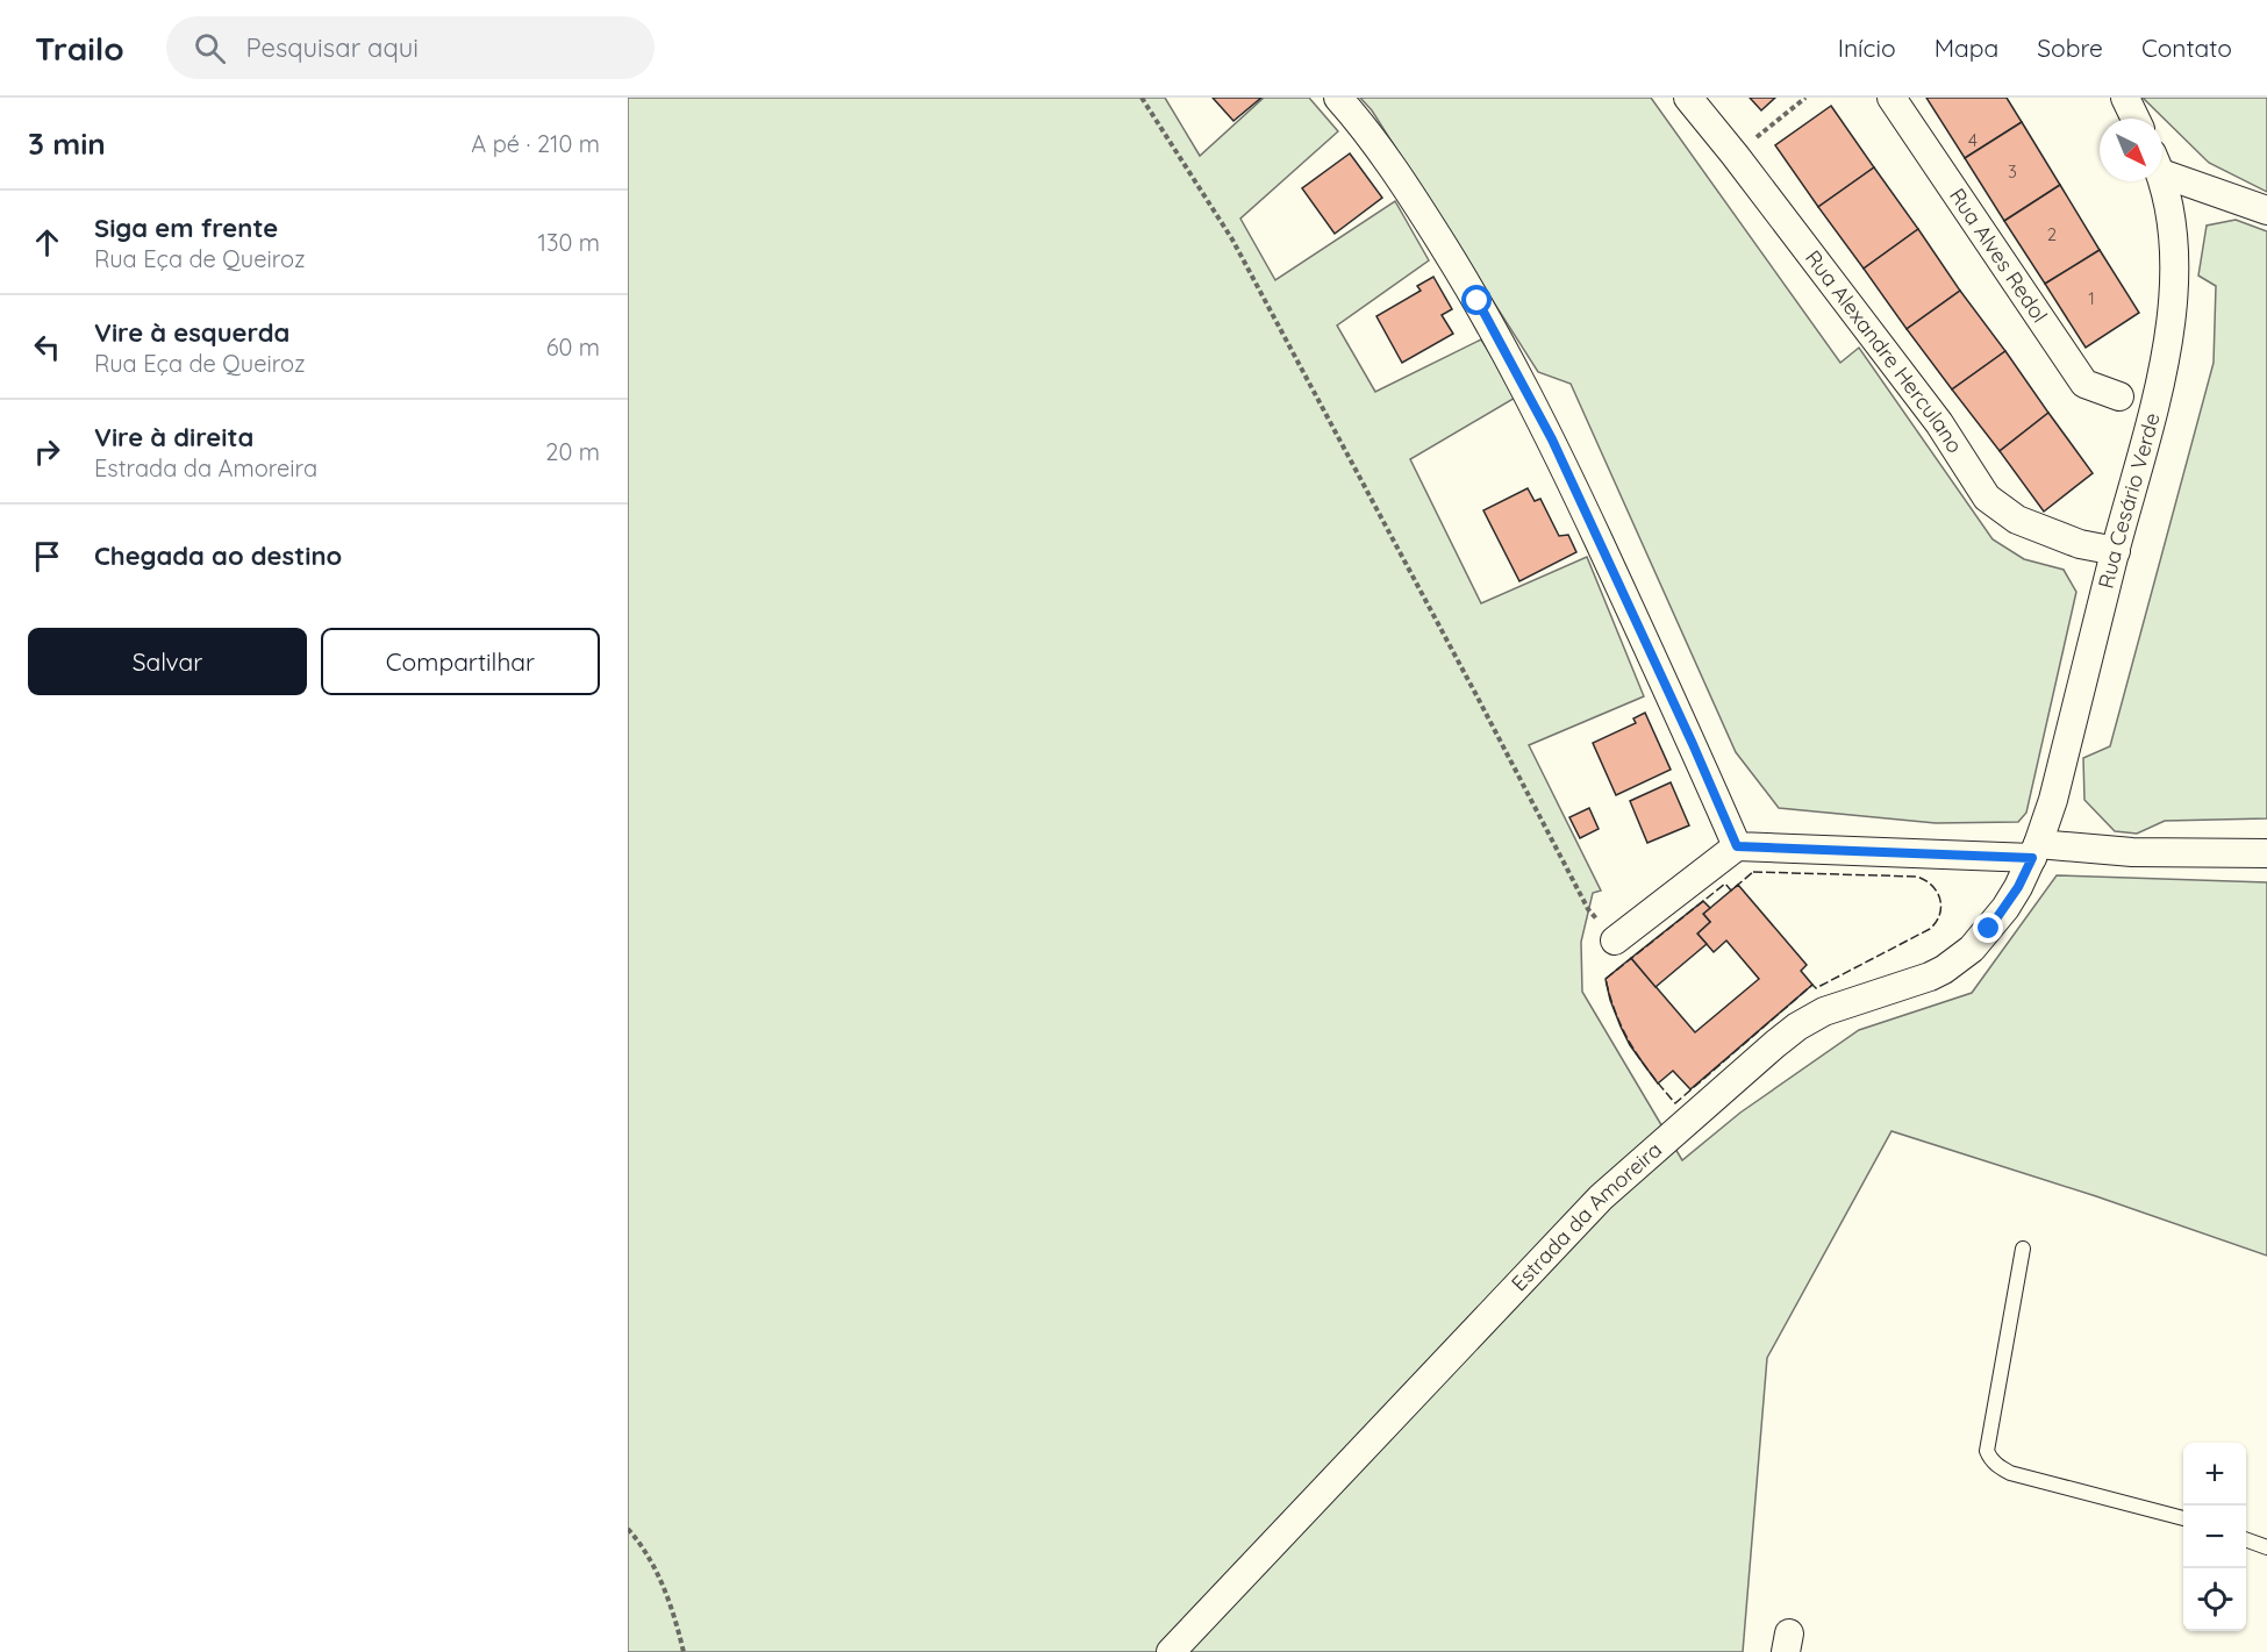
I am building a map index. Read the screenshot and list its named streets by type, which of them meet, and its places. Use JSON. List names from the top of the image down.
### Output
{
  "streets": {
    "street": [
      "Rua Alves Redol",
      "Rua Alexandre Herculano",
      "Rua Cesário Verde",
      "Estrada da Amoreira"
    ]
  },
  "crossings": [
    ["Rua Alexandre Herculano", "Rua Cesário Verde"],
    ["Rua Cesário Verde", "Estrada da Amoreira"]
  ],
  "house_numbers": [
    "4",
    "3",
    "2",
    "1"
  ],
  "north": "bottom right",
  "page": {
    "header": "Trailo",
    "search": "Pesquisar aqui",
    "nav": [
      "Início",
      "Mapa",
      "Sobre",
      "Contato"
    ],
    "heading": ["3 min", "A pé · 210 m"],
    "list": [
      ["Siga em frente", "Rua Eça de Queiroz", "130 m"],
      ["Vire à esquerda", "Rua Eça de Queiroz", "60 m"],
      ["Vire à direita", "Estrada da Amoreira", "20 m"],
      "Chegada ao destino"
    ],
    "buttons": ["Salvar", "Compartilhar"],
    "map_buttons": ["+", "−"]
  }
}
